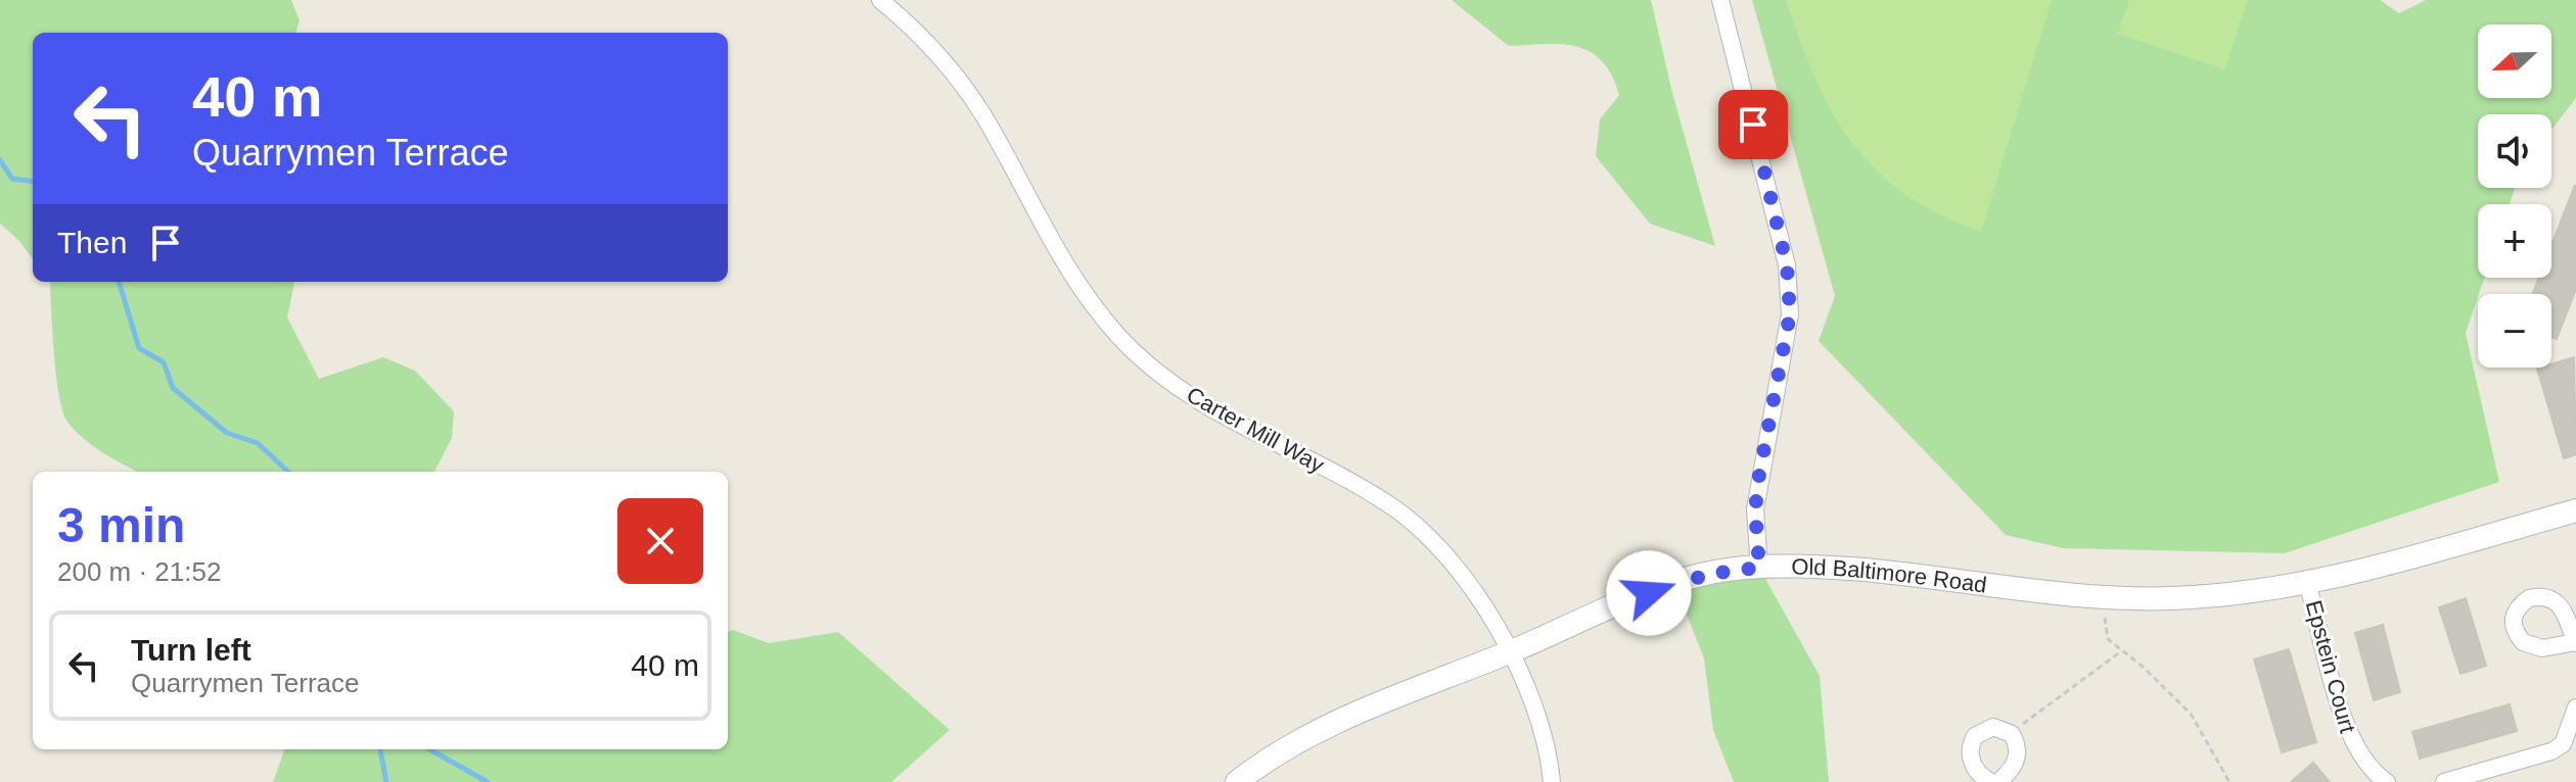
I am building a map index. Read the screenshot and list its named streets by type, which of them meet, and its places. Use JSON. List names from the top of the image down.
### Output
{
  "streets": {
    "street": ["Carter Mill Way", "Old Baltimore Road", "Epstein Court"]
  },
  "crossings": [
    ["Carter Mill Way", "Old Baltimore Road"],
    ["Old Baltimore Road", "Epstein Court"]
  ],
  "north": "left",
  "page": {
    "map_buttons": ["+", "−"],
    "turn": ["40 m", "Quarrymen Terrace"],
    "then": "Then",
    "heading": ["3 min", "200 m · 21:52"],
    "list": [
      {
        "name": "Turn left",
        "note": "Quarrymen Terrace",
        "value": "40 m"
      }
    ]
  }
}
